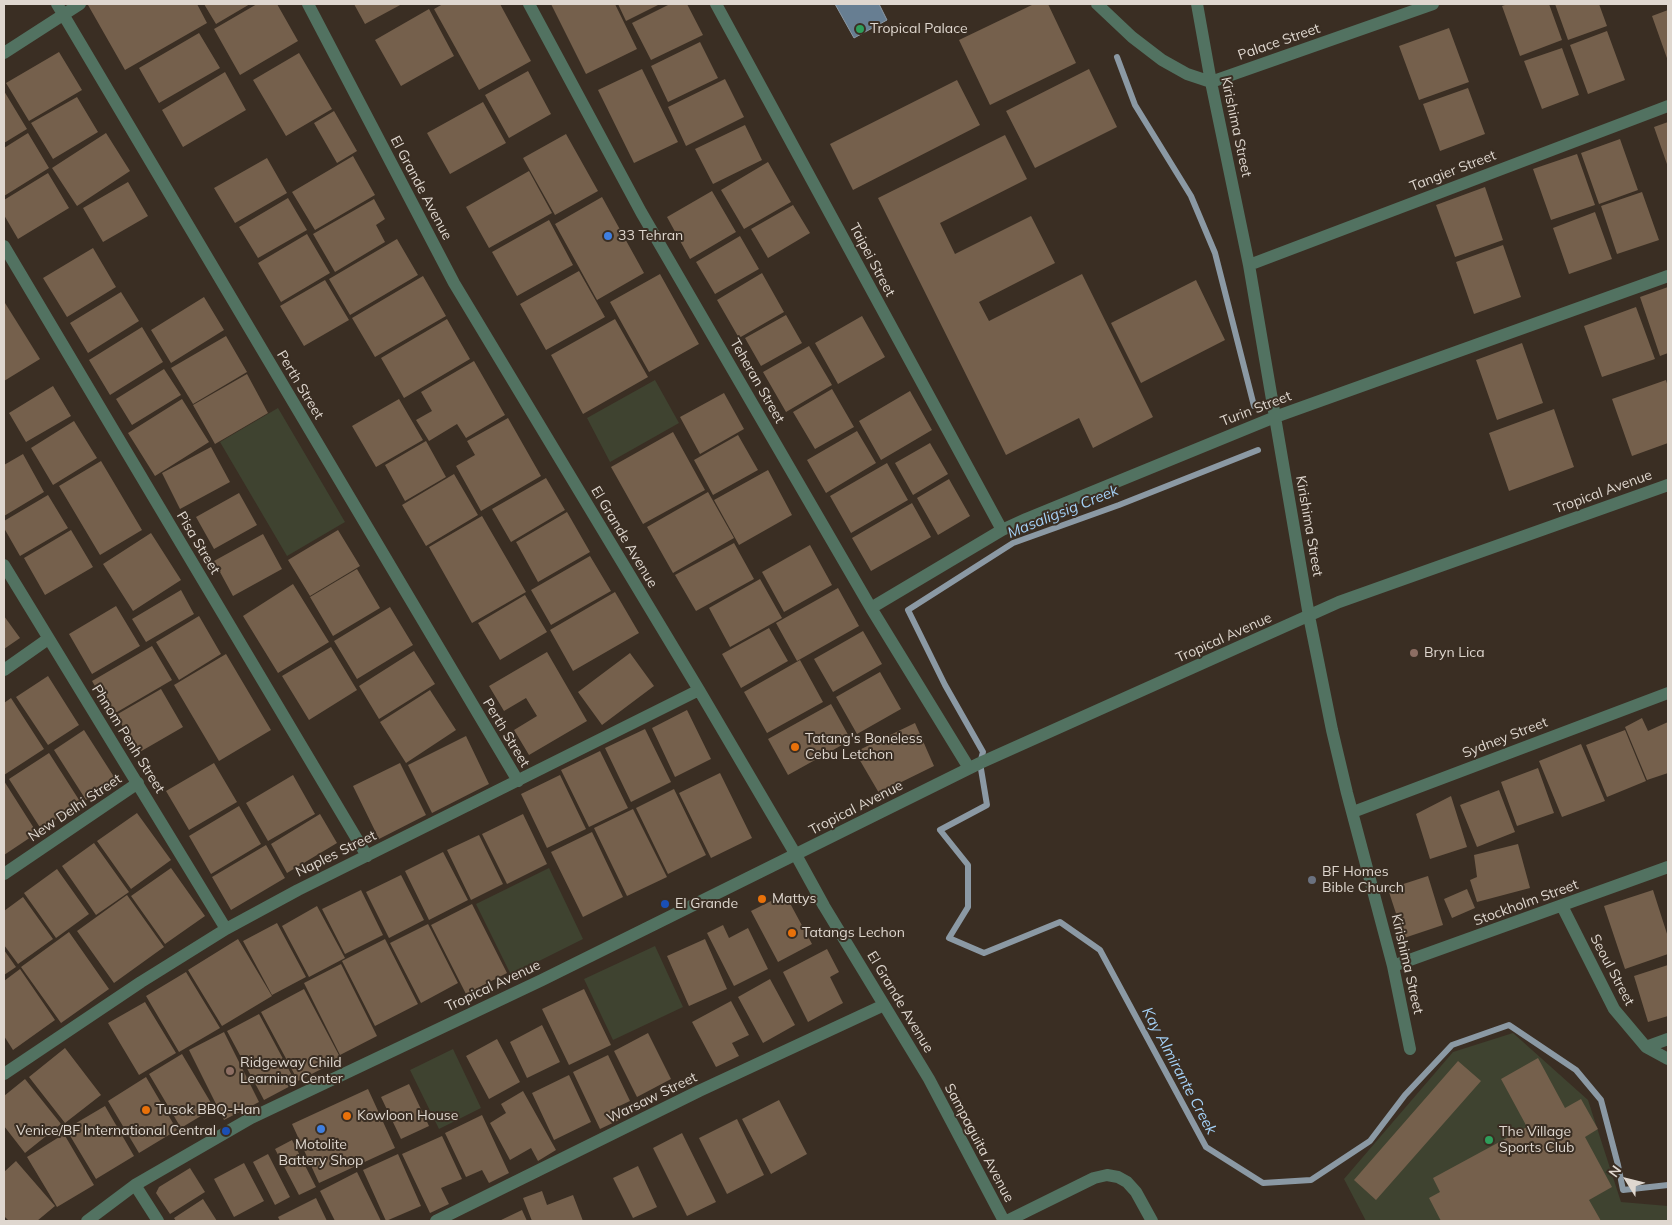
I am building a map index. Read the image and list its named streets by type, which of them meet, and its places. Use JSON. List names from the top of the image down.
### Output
{
  "streets": {
    "street": [
      "Palace Street",
      "Kirishima Street",
      "Tangier Street",
      "El Grande Avenue",
      "Taipei Street",
      "Teheran Street",
      "Perth Street",
      "Turin Street",
      "Tropical Avenue",
      "Pisa Street",
      "Sydney Street",
      "Phnom Penh Street",
      "New Delhi Street",
      "Naples Street",
      "Stockholm Street",
      "Seoul Street",
      "Warsaw Street",
      "Sampaguita Avenue"
    ]
  },
  "crossings": [
    ["Palace Street", "Kirishima Street"],
    ["Kirishima Street", "Tangier Street"],
    ["Kirishima Street", "Turin Street"],
    ["Kirishima Street", "Tropical Avenue"],
    ["Kirishima Street", "Sydney Street"],
    ["Kirishima Street", "Stockholm Street"],
    ["El Grande Avenue", "Tropical Avenue"],
    ["El Grande Avenue", "Naples Street"],
    ["El Grande Avenue", "Warsaw Street"],
    ["El Grande Avenue", "Sampaguita Avenue"],
    ["Taipei Street", "Turin Street"],
    ["Teheran Street", "Turin Street"],
    ["Teheran Street", "Tropical Avenue"],
    ["Perth Street", "Naples Street"],
    ["Pisa Street", "Naples Street"],
    ["Phnom Penh Street", "New Delhi Street"],
    ["Phnom Penh Street", "Naples Street"],
    ["Stockholm Street", "Seoul Street"]
  ],
  "water": ["Masaligsig Creek", "Kay Almirante Creek"],
  "places": [
    "Tropical Palace",
    "33 Tehran",
    "Bryn Lica",
    "Tatang's Boneless Cebu Letchon",
    "BF Homes Bible Church",
    "Mattys",
    "El Grande",
    "Tatangs Lechon",
    "Ridgeway Child Learning Center",
    "Tusok BBQ-Han",
    "Kowloon House",
    "Motolite Battery Shop",
    "Venice/BF International Central",
    "The Village Sports Club"
  ],
  "north": "top left"
}
